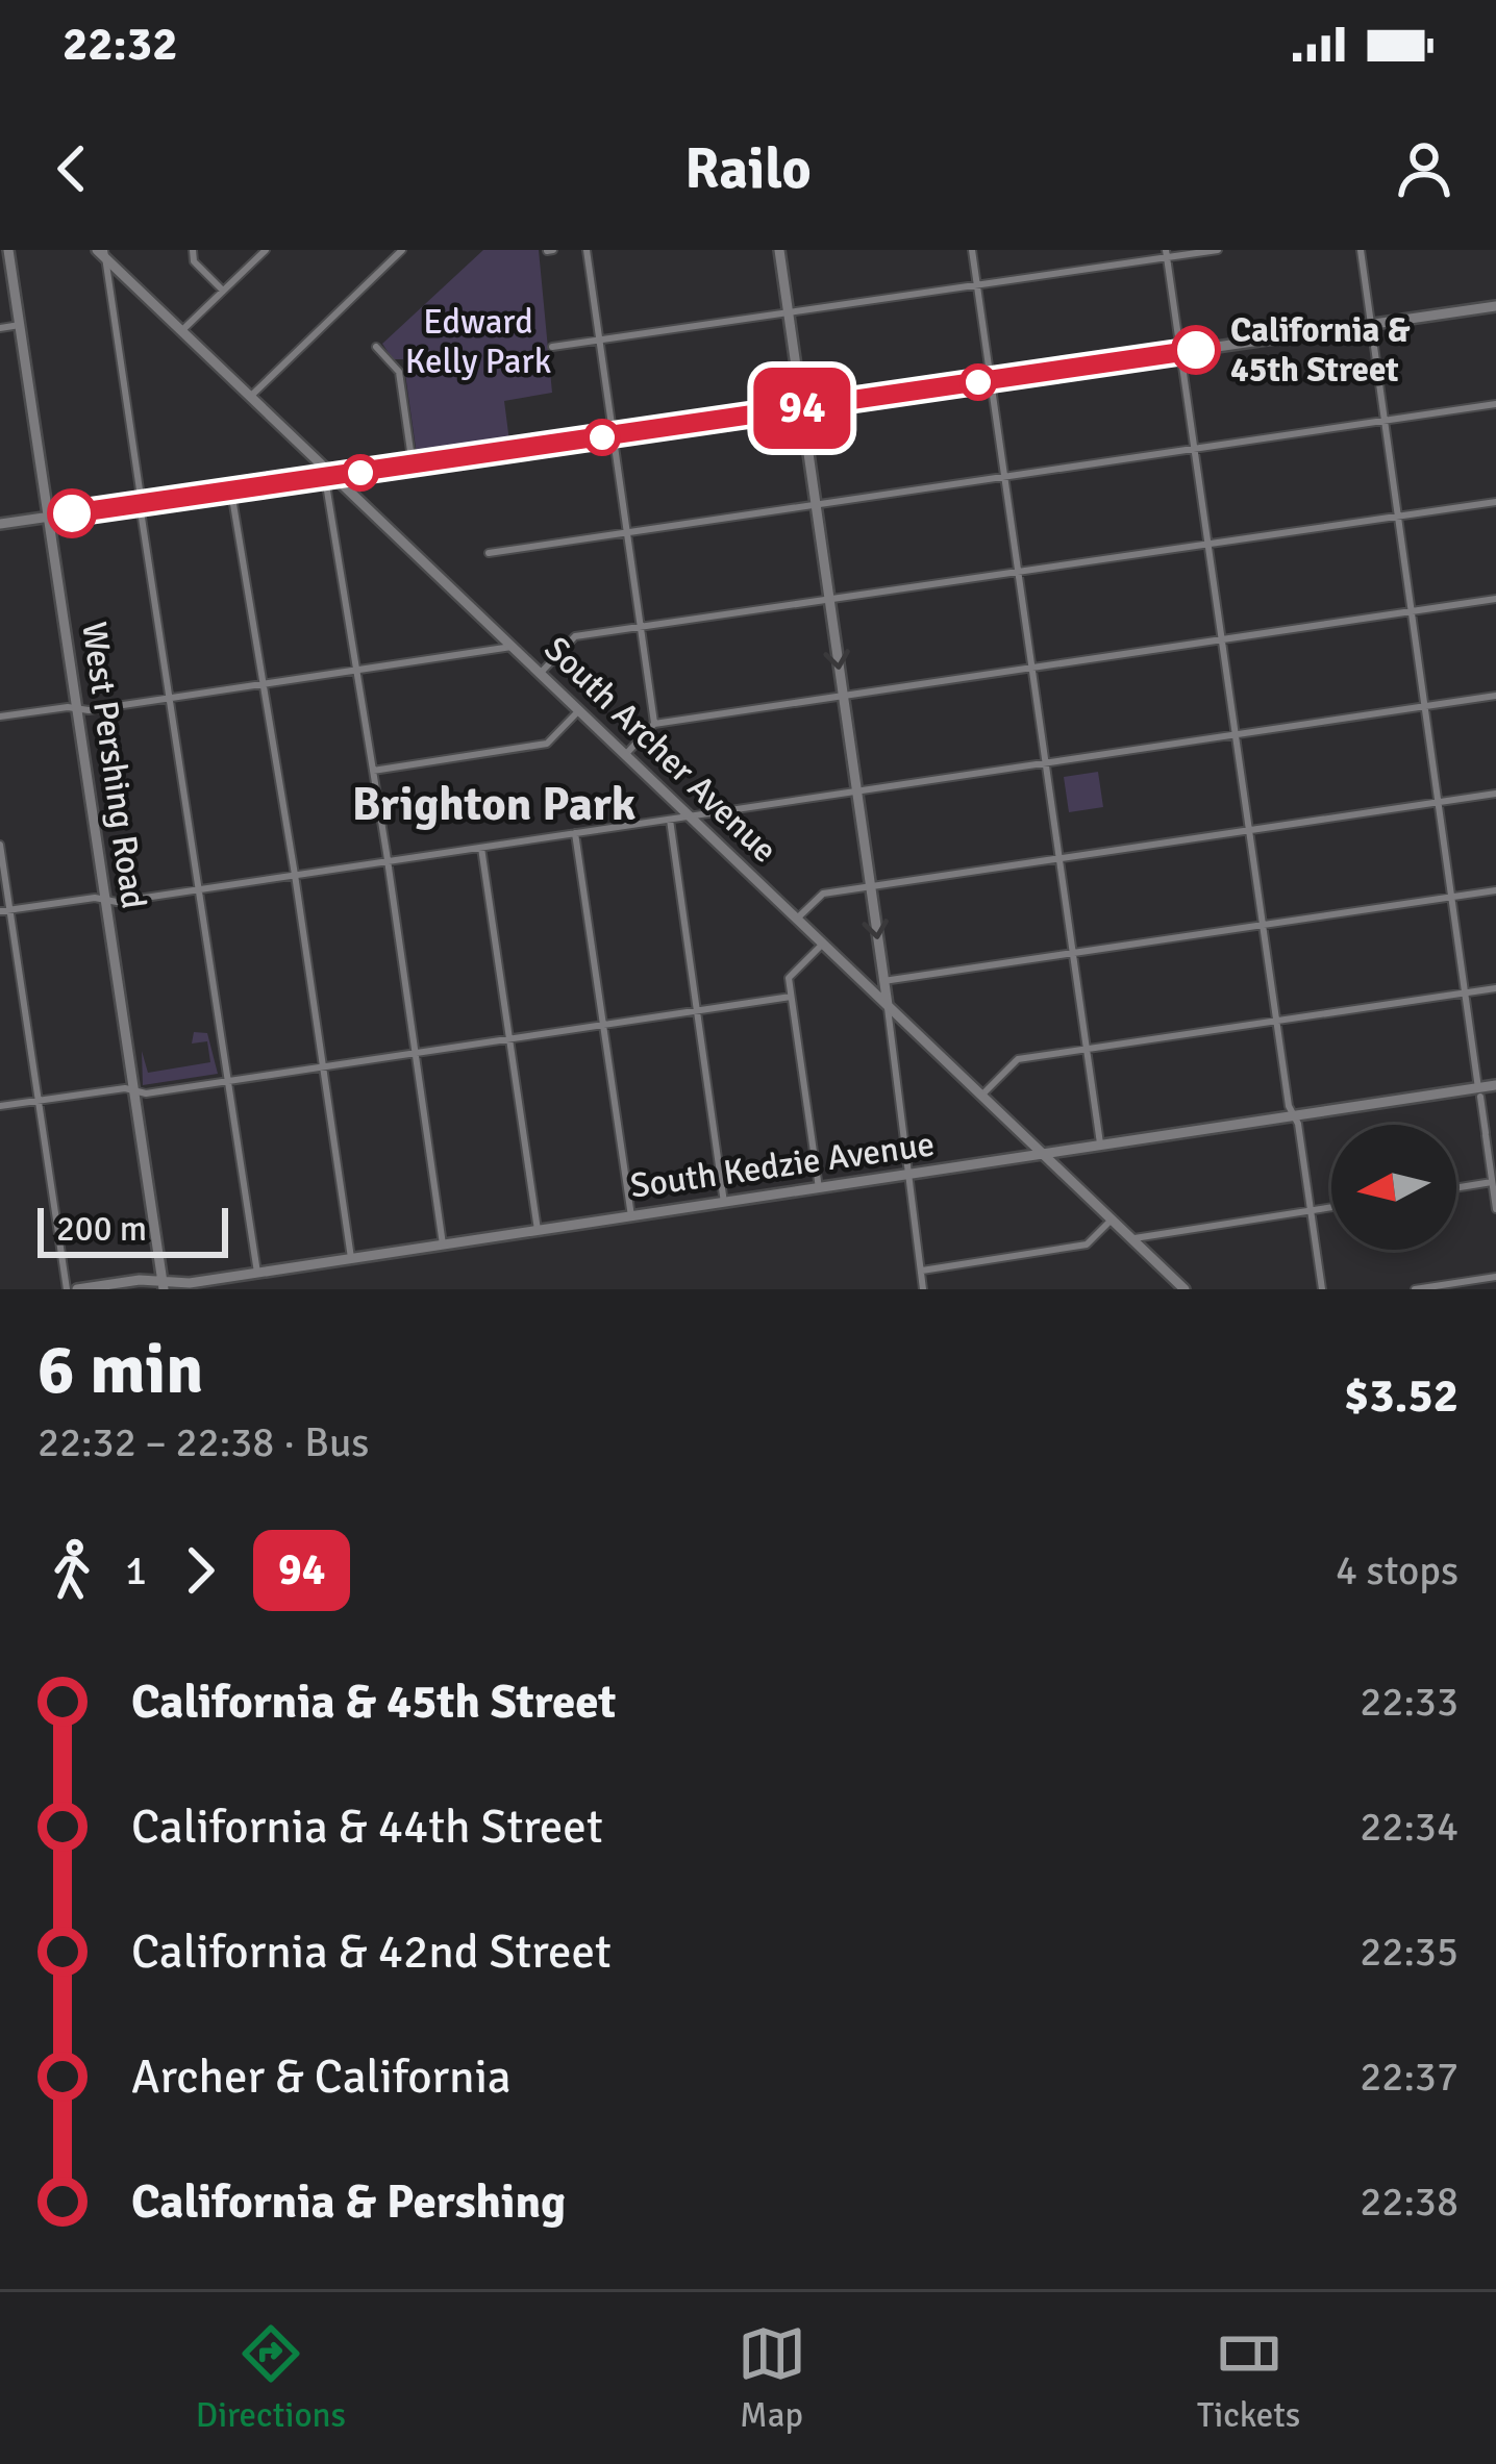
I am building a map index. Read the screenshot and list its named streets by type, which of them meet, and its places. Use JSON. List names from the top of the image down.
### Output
{
  "streets": {
    "main road": ["South Archer Avenue", "West Pershing Road", "South Kedzie Avenue"]
  },
  "crossings": [
    ["South Archer Avenue", "South Kedzie Avenue"],
    ["West Pershing Road", "South Kedzie Avenue"]
  ],
  "districts": ["Brighton Park"],
  "parks": ["Edward Kelly Park"],
  "places": ["California & 45th Street"],
  "lines": ["bus line 94"],
  "scale_bar": "200 m",
  "north": "left",
  "page": {
    "status": "22:32",
    "header": "Railo",
    "on_map": "94",
    "scale": "200 m",
    "heading": ["6 min", "22:32 – 22:38 · Bus", "$3.52"],
    "legs": ["1", "94", "4 stops"],
    "list": [
      {
        "name": "California & 45th Street",
        "value": "22:33"
      },
      {
        "name": "California & 44th Street",
        "value": "22:34"
      },
      {
        "name": "California & 42nd Street",
        "value": "22:35"
      },
      {
        "name": "Archer & California",
        "value": "22:37"
      },
      {
        "name": "California & Pershing",
        "value": "22:38"
      }
    ],
    "tabs": ["Directions", "Map", "Tickets"]
  }
}
